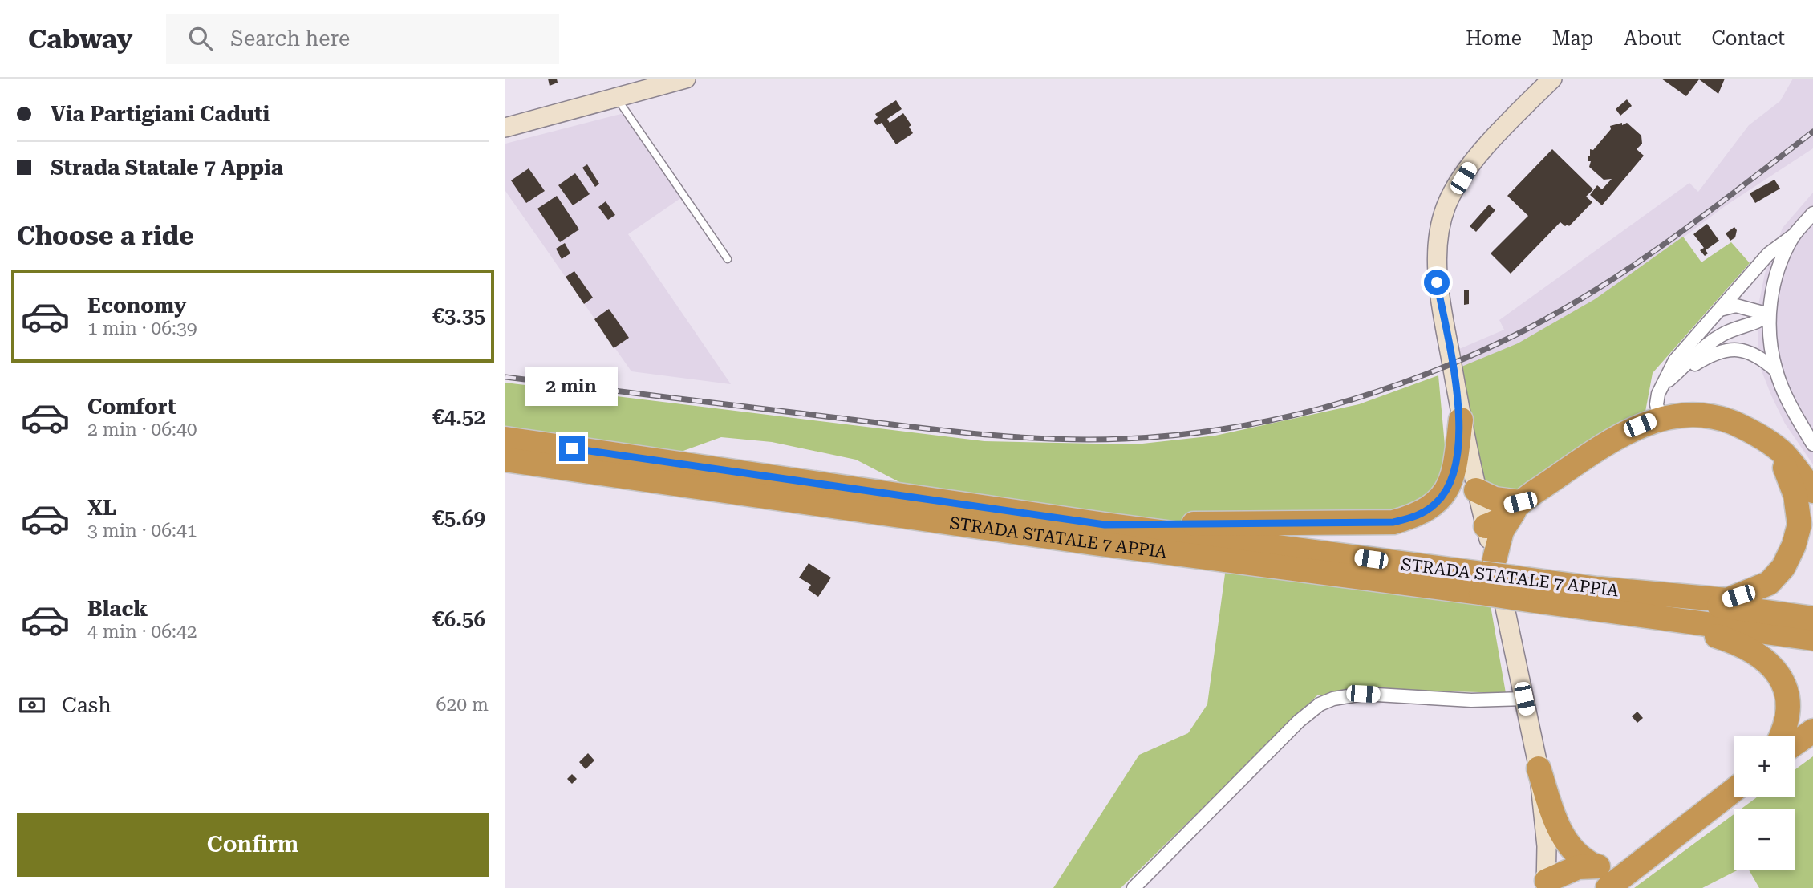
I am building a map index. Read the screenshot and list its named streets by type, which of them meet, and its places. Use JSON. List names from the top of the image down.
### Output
{
  "streets": {
    "highway": ["STRADA STATALE 7 APPIA"]
  },
  "page": {
    "header": "Cabway",
    "search": "Search here",
    "nav": [
      "Home",
      "Map",
      "About",
      "Contact"
    ],
    "banner": ["Via Partigiani Caduti", "Strada Statale 7 Appia"],
    "heading": "Choose a ride",
    "list": [
      {
        "name": "Economy",
        "note": "1 min · 06:39",
        "value": "€3.35"
      },
      {
        "name": "Comfort",
        "note": "2 min · 06:40",
        "value": "€4.52"
      },
      {
        "name": "XL",
        "note": "3 min · 06:41",
        "value": "€5.69"
      },
      {
        "name": "Black",
        "note": "4 min · 06:42",
        "value": "€6.56"
      }
    ],
    "bubble": "2 min",
    "pay": ["Cash", "620 m"],
    "map_buttons": ["+", "−"],
    "buttons": "Confirm"
  }
}
